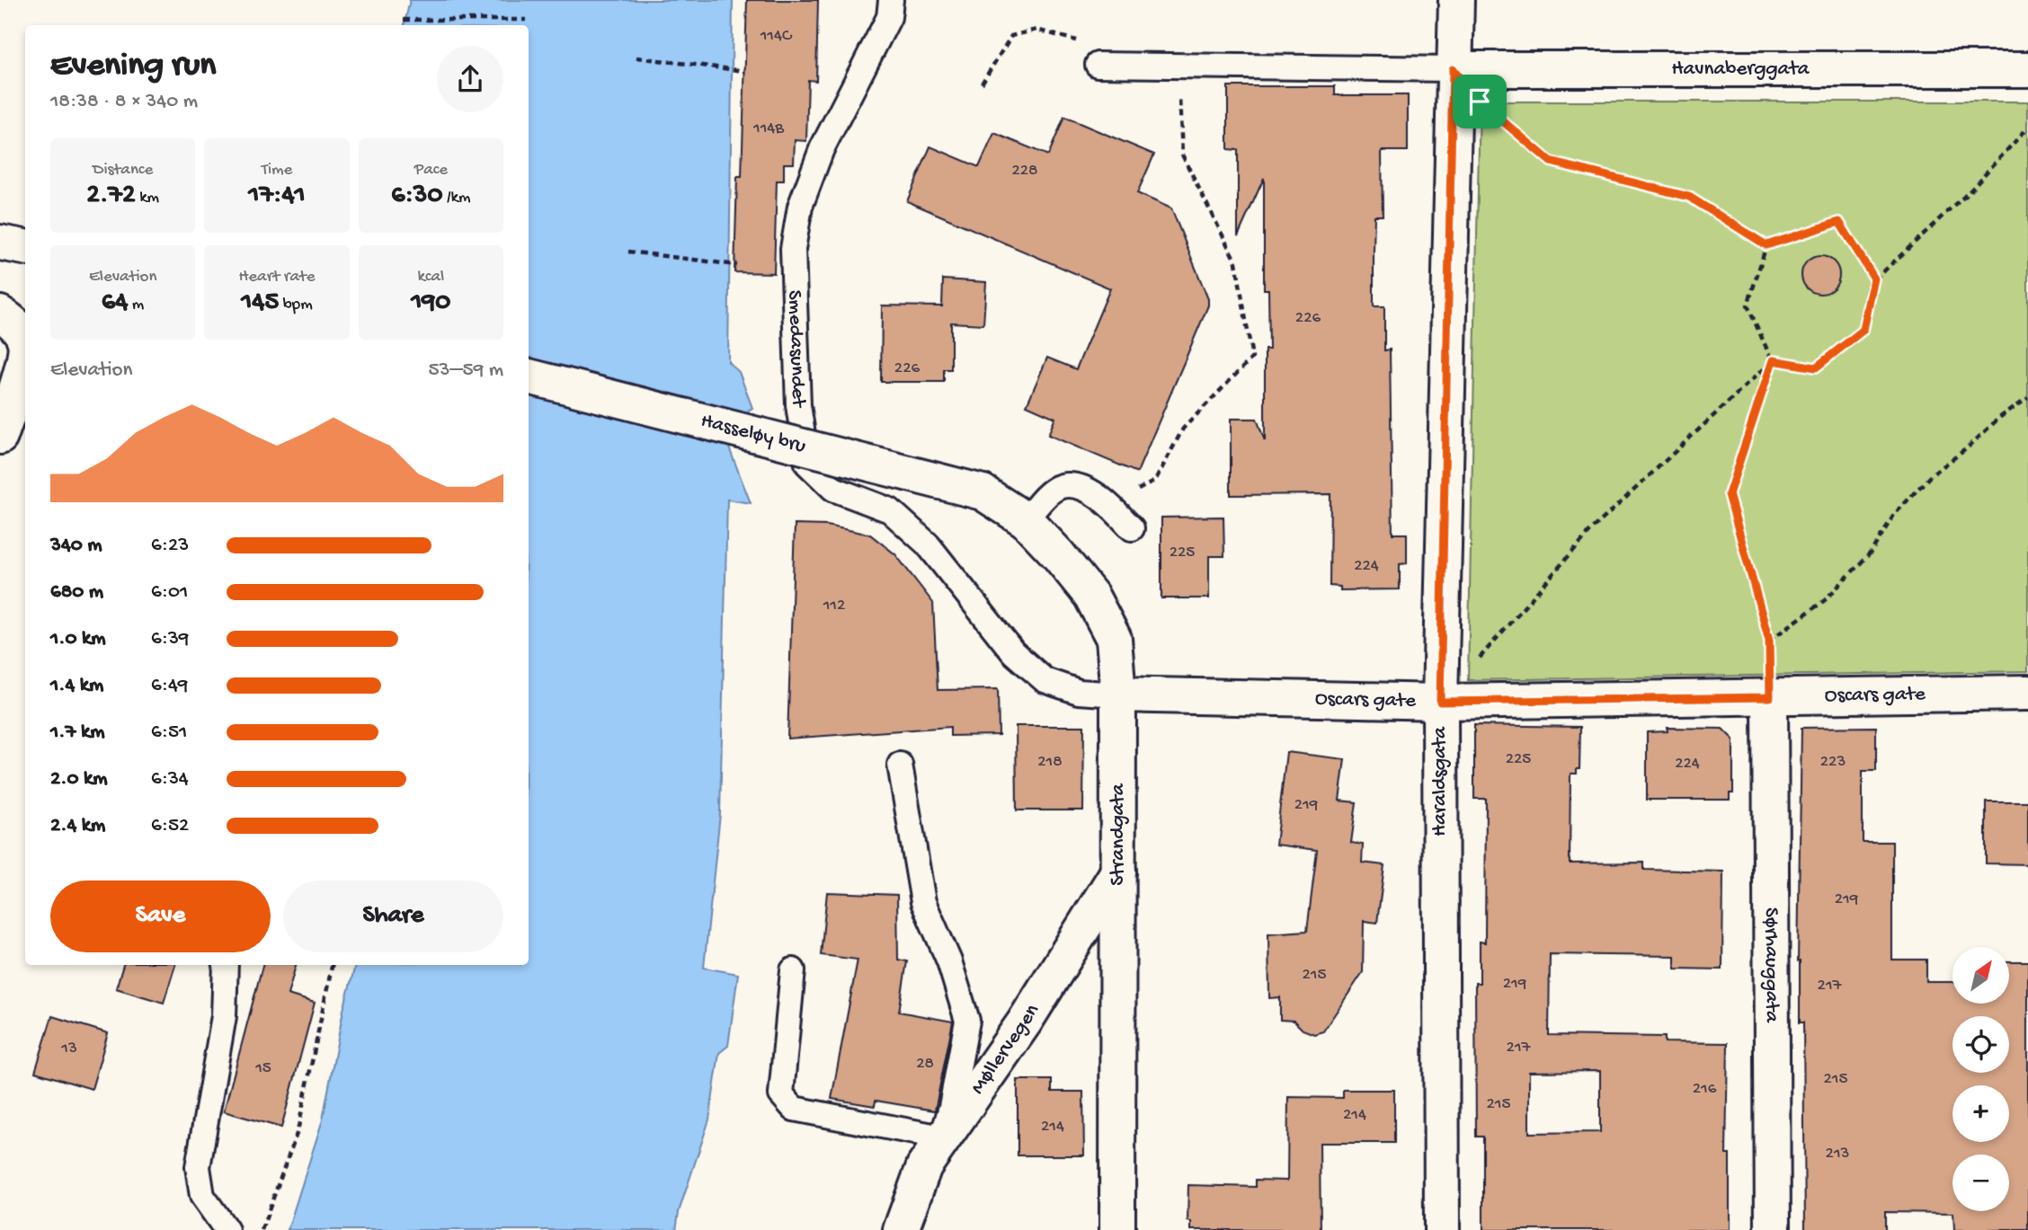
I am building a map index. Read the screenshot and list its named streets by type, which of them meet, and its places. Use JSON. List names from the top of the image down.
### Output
{
  "streets": {
    "street": [
      "Havnaberggata",
      "Hasseløy bru",
      "Oscars gate",
      "Haraldsgata",
      "Strandgata",
      "Sørhauggata",
      "Møllervegen"
    ],
    "lane": ["Smedasundet"]
  },
  "crossings": [
    ["Havnaberggata", "Haraldsgata"],
    ["Smedasundet", "Oscars gate"],
    ["Smedasundet", "Strandgata"],
    ["Hasseløy bru", "Strandgata"],
    ["Oscars gate", "Haraldsgata"],
    ["Oscars gate", "Strandgata"],
    ["Oscars gate", "Sørhauggata"],
    ["Strandgata", "Møllervegen"]
  ],
  "house_numbers": [
    "114C",
    "114B",
    "228",
    "226",
    "226",
    "225",
    "224",
    "112",
    "225",
    "218",
    "223",
    "224",
    "219",
    "219",
    "215",
    "219",
    "217",
    "217",
    "13",
    "28",
    "15",
    "215",
    "216",
    "215",
    "214",
    "214",
    "213"
  ],
  "north": "top right",
  "page": {
    "heading": ["Evening run", "18:38 · 8 × 340 m"],
    "stats": [
      ["Distance", "2.72 km"],
      ["Time", "17:41"],
      ["Pace", "6:30 /km"],
      ["Elevation", "64 m"],
      ["Heart rate", "145 bpm"],
      ["kcal", "190"]
    ],
    "chart": ["Elevation", "53–59 m"],
    "list": [
      {
        "name": "340 m",
        "note": "6:23"
      },
      {
        "name": "680 m",
        "note": "6:01"
      },
      {
        "name": "1.0 km",
        "note": "6:39"
      },
      {
        "name": "1.4 km",
        "note": "6:49"
      },
      {
        "name": "1.7 km",
        "note": "6:51"
      },
      {
        "name": "2.0 km",
        "note": "6:34"
      },
      {
        "name": "2.4 km",
        "note": "6:52"
      }
    ],
    "buttons": ["Save", "Share"],
    "map_buttons": ["+", "−"]
  }
}
